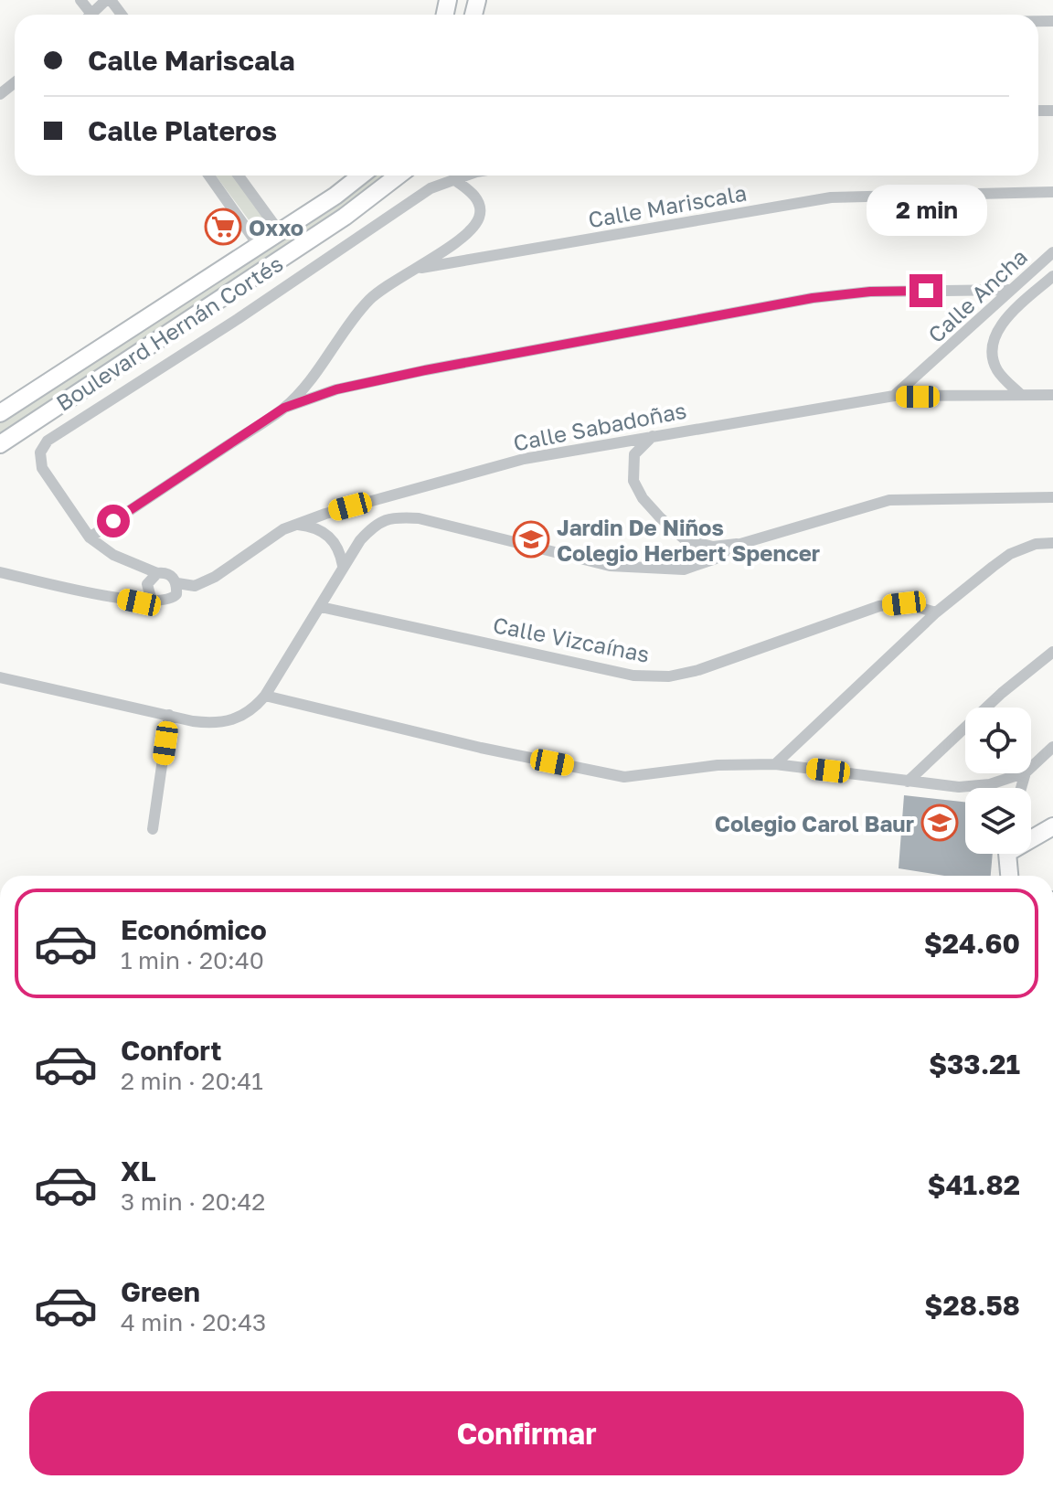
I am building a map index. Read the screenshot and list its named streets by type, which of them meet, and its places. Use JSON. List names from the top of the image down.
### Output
{
  "streets": {
    "main road": ["Boulevard Hernán Cortés"],
    "street": [
      "Calle Mariscala",
      "Calle Ancha",
      "Calle Sabadoñas",
      "Calle Vizcaínas"
    ]
  },
  "crossings": [
    ["Calle Ancha", "Calle Sabadoñas"]
  ],
  "places": {
    "supermarket": ["Oxxo"],
    "school or university": ["Jardin De Niños Colegio Herbert Spencer", "Colegio Carol Baur"]
  },
  "page": {
    "banner": ["Calle Mariscala", "Calle Plateros"],
    "bubble": "2 min",
    "list": [
      {
        "name": "Económico",
        "note": "1 min · 20:40",
        "value": "$24.60"
      },
      {
        "name": "Confort",
        "note": "2 min · 20:41",
        "value": "$33.21"
      },
      {
        "name": "XL",
        "note": "3 min · 20:42",
        "value": "$41.82"
      },
      {
        "name": "Green",
        "note": "4 min · 20:43",
        "value": "$28.58"
      }
    ],
    "buttons": "Confirmar"
  }
}
